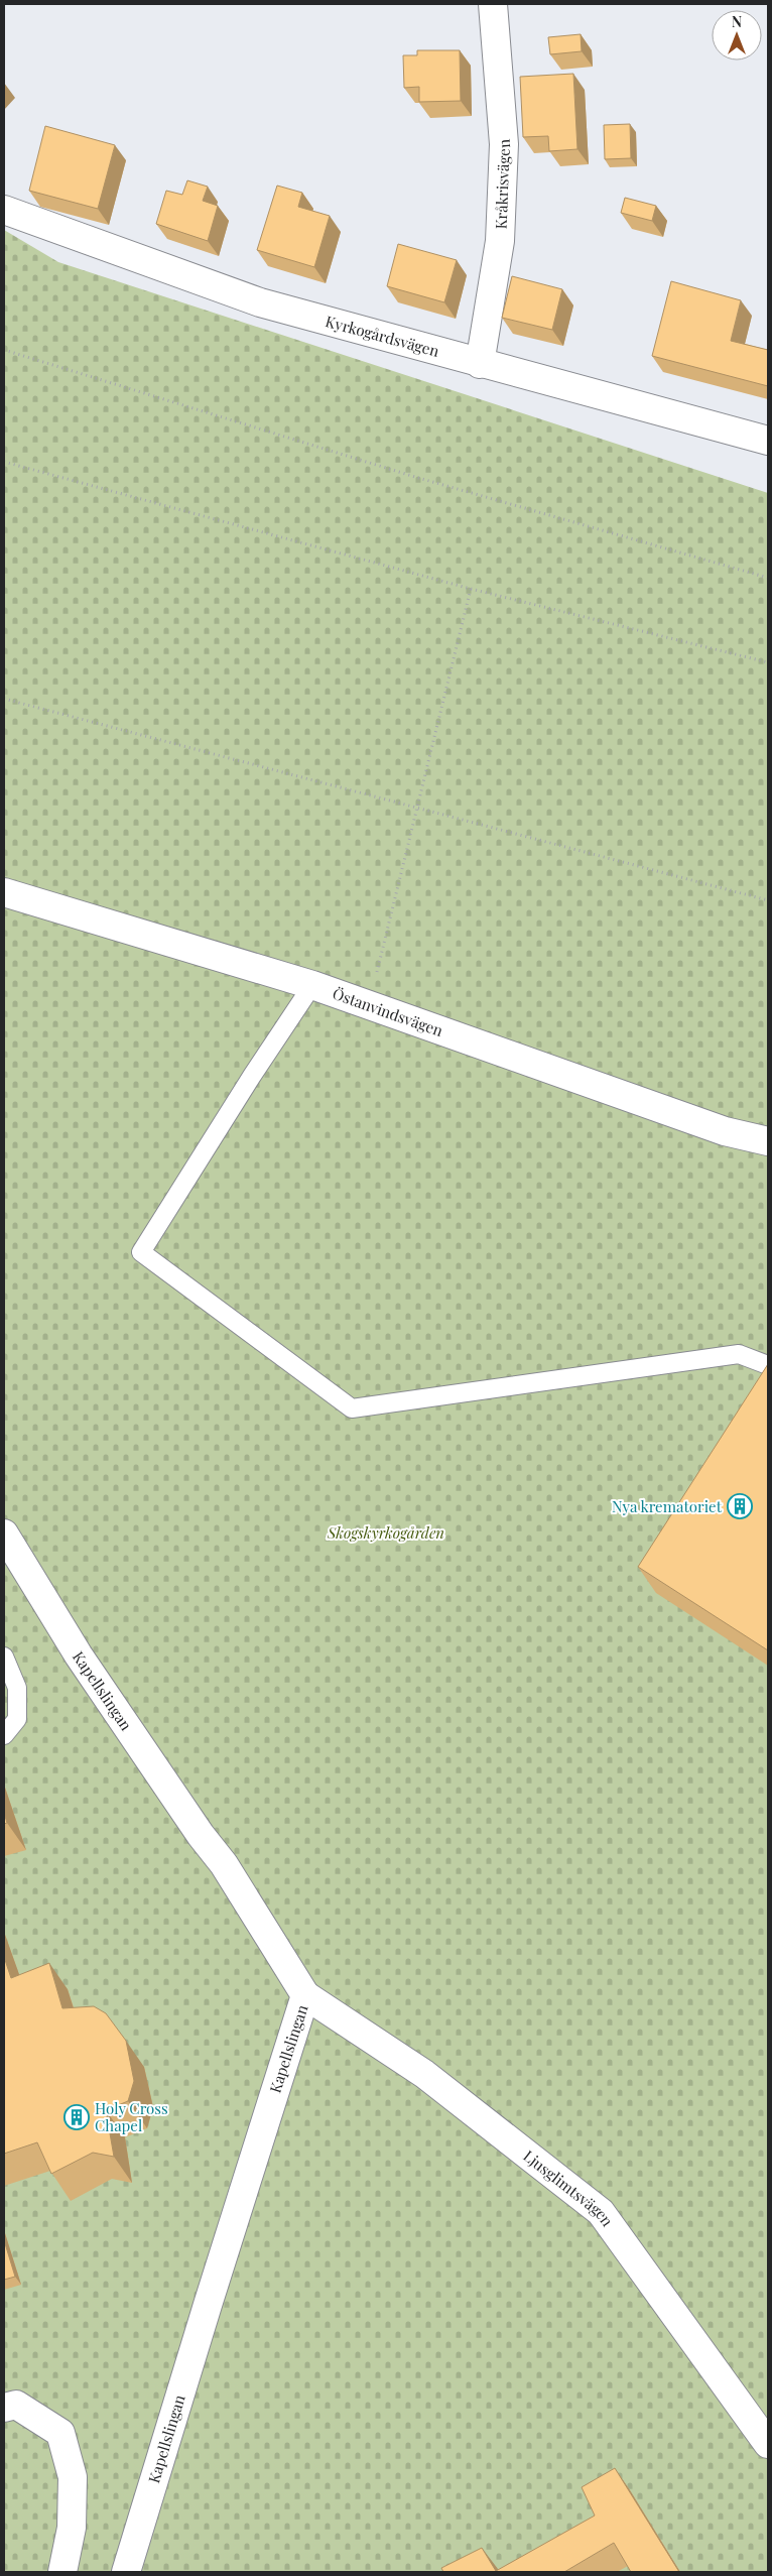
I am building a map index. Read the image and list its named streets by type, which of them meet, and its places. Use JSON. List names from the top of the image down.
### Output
{
  "streets": {
    "street": [
      "Kråkrisvägen",
      "Kyrkogårdsvägen",
      "Östanvindsvägen",
      "Kapellslingan",
      "Ljusglimtsvägen"
    ]
  },
  "crossings": [
    ["Kråkrisvägen", "Kyrkogårdsvägen"],
    ["Kapellslingan", "Ljusglimtsvägen"]
  ],
  "parks": ["Skogskyrkogården"],
  "places": {
    "building": ["Nya krematoriet", "Holy Cross Chapel"]
  },
  "north": "top"
}
